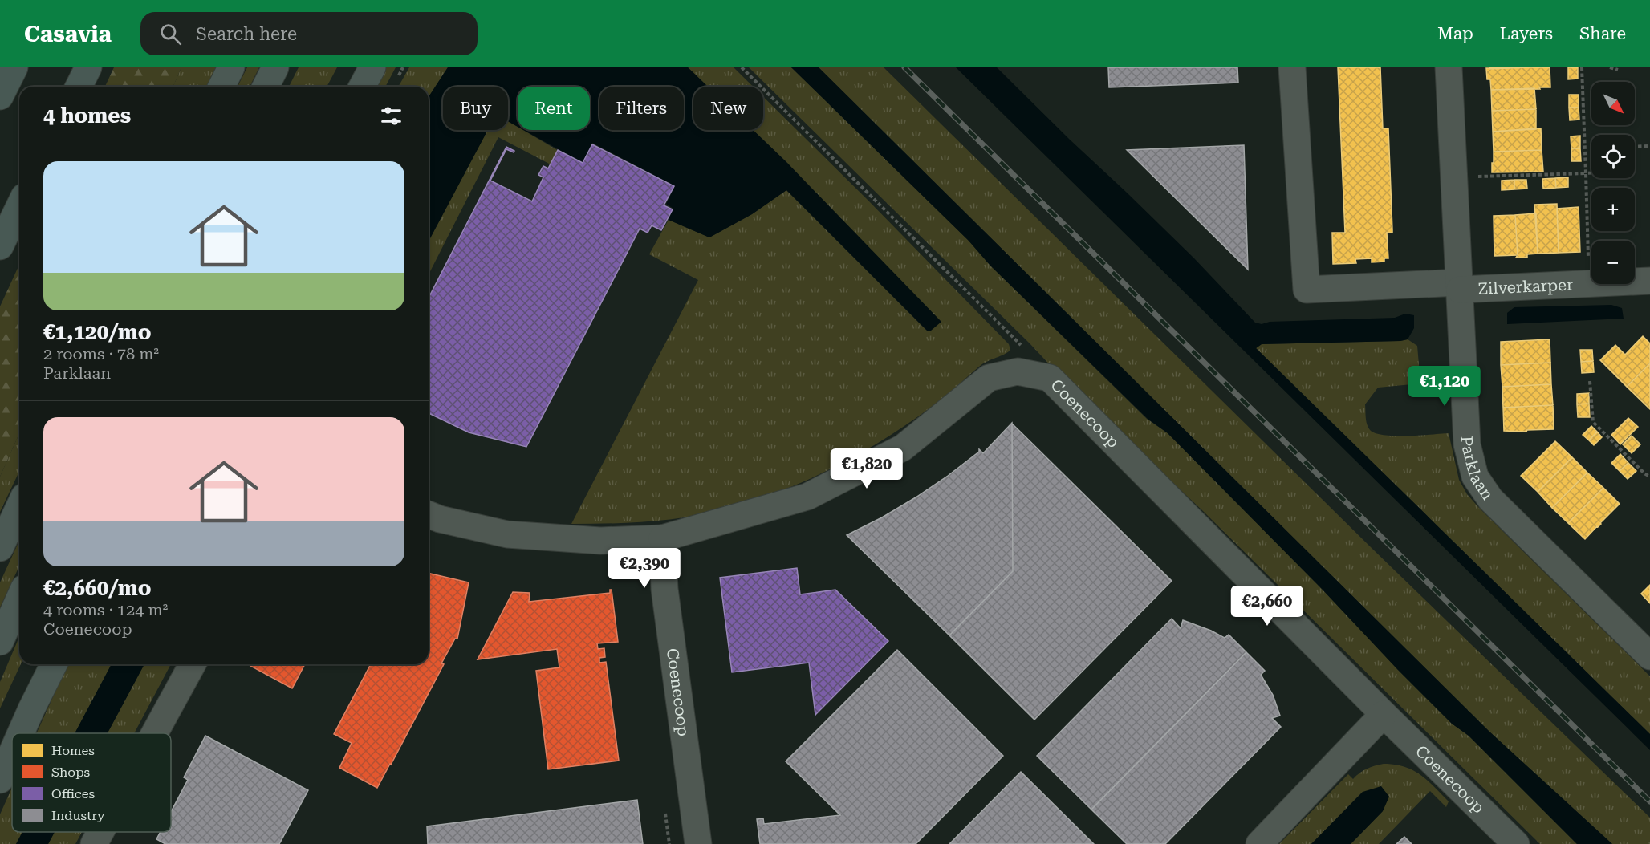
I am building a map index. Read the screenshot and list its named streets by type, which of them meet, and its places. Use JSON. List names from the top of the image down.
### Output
{
  "streets": {
    "street": ["Zilverkarper", "Coenecoop", "Parklaan"]
  },
  "crossings": [
    ["Zilverkarper", "Parklaan"]
  ],
  "legend": [
    "Homes",
    "Shops",
    "Offices",
    "Industry"
  ],
  "north": "bottom right",
  "page": {
    "header": "Casavia",
    "search": "Search here",
    "nav": ["Map", "Layers", "Share"],
    "map_buttons": ["+", "−"],
    "chip": [
      "Buy",
      "Rent",
      "Filters",
      "New"
    ],
    "heading": "4 homes",
    "list": [
      {
        "name": "€1,120/mo",
        "note": "2 rooms · 78 m² · Parklaan"
      },
      {
        "name": "€2,660/mo",
        "note": "4 rooms · 124 m² · Coenecoop"
      }
    ],
    "price": [
      "€1,120",
      "€1,820",
      "€2,390",
      "€2,660"
    ]
  }
}
